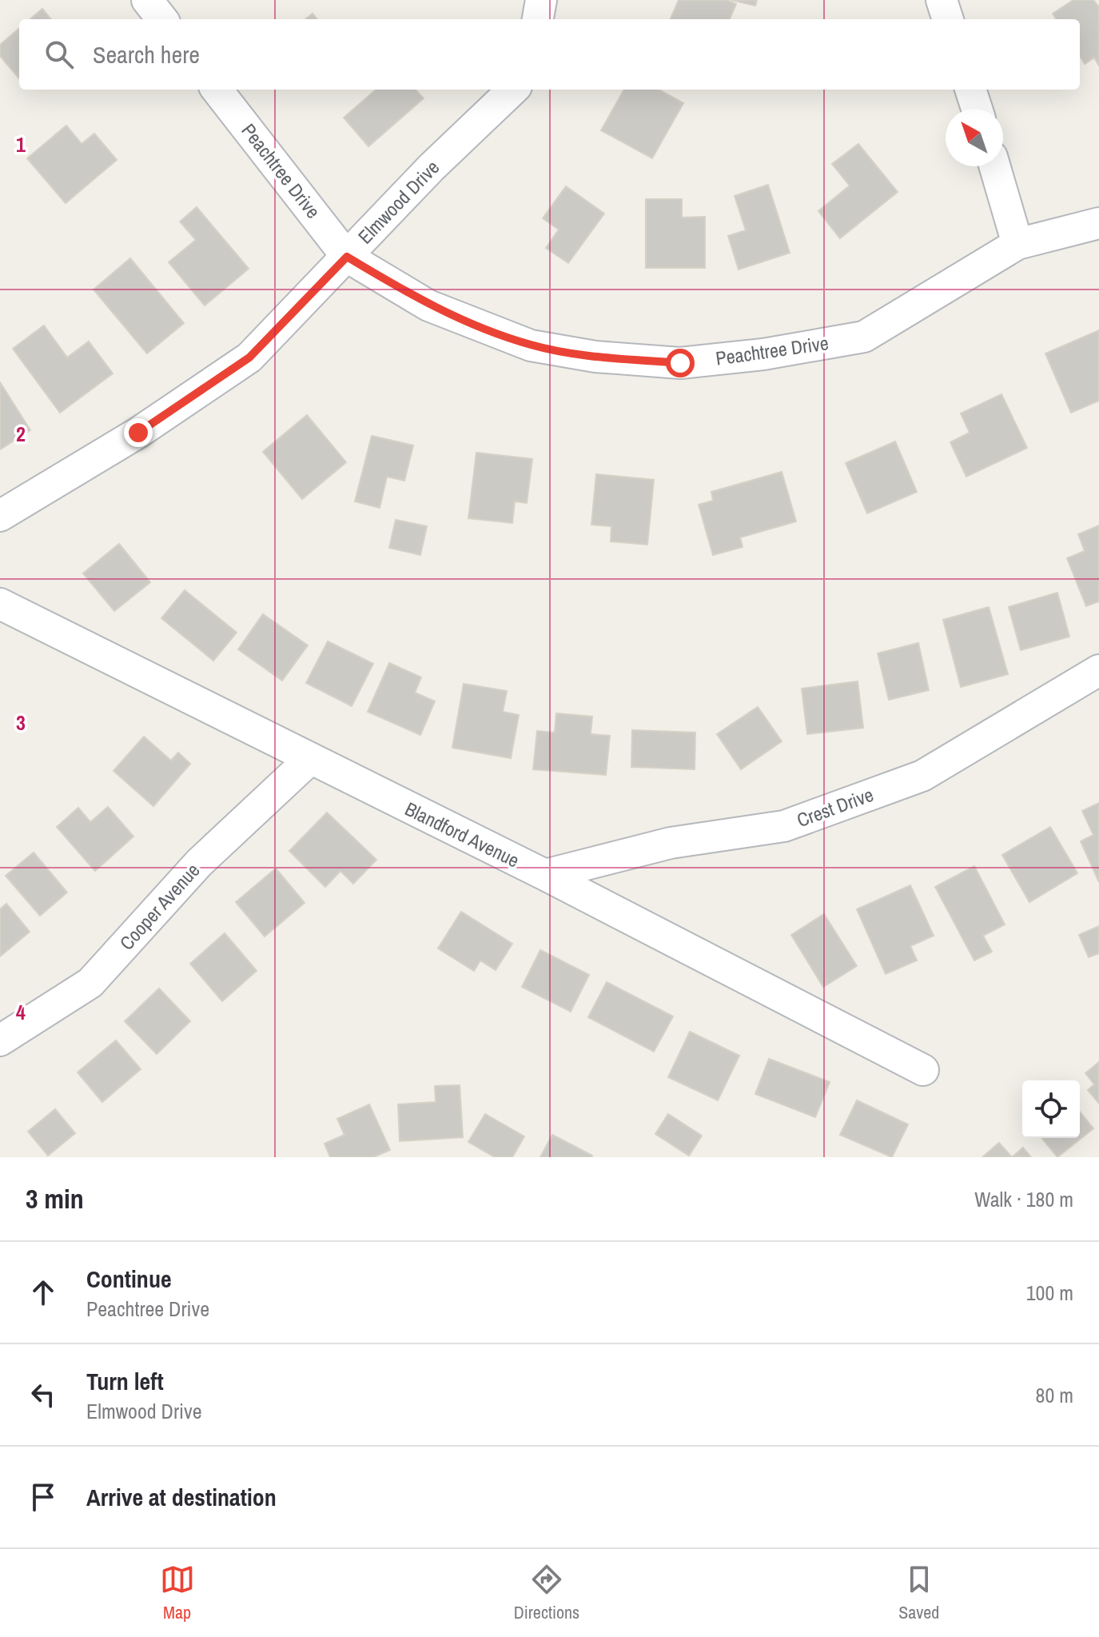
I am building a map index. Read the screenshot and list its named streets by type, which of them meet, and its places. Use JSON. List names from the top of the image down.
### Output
{
  "streets": {
    "street": [
      "Peachtree Drive",
      "Elmwood Drive",
      "Crest Drive",
      "Blandford Avenue",
      "Cooper Avenue"
    ]
  },
  "crossings": [
    ["Peachtree Drive", "Elmwood Drive"],
    ["Crest Drive", "Blandford Avenue"],
    ["Blandford Avenue", "Cooper Avenue"]
  ],
  "north": "top left",
  "page": {
    "search": "Search here",
    "heading": ["3 min", "Walk · 180 m"],
    "list": [
      ["Continue", "Peachtree Drive", "100 m"],
      ["Turn left", "Elmwood Drive", "80 m"],
      "Arrive at destination"
    ],
    "nav": ["Map", "Directions", "Saved"]
  },
  "grid": {
    "rows": [
      "1",
      "2",
      "3",
      "4"
    ]
  }
}
